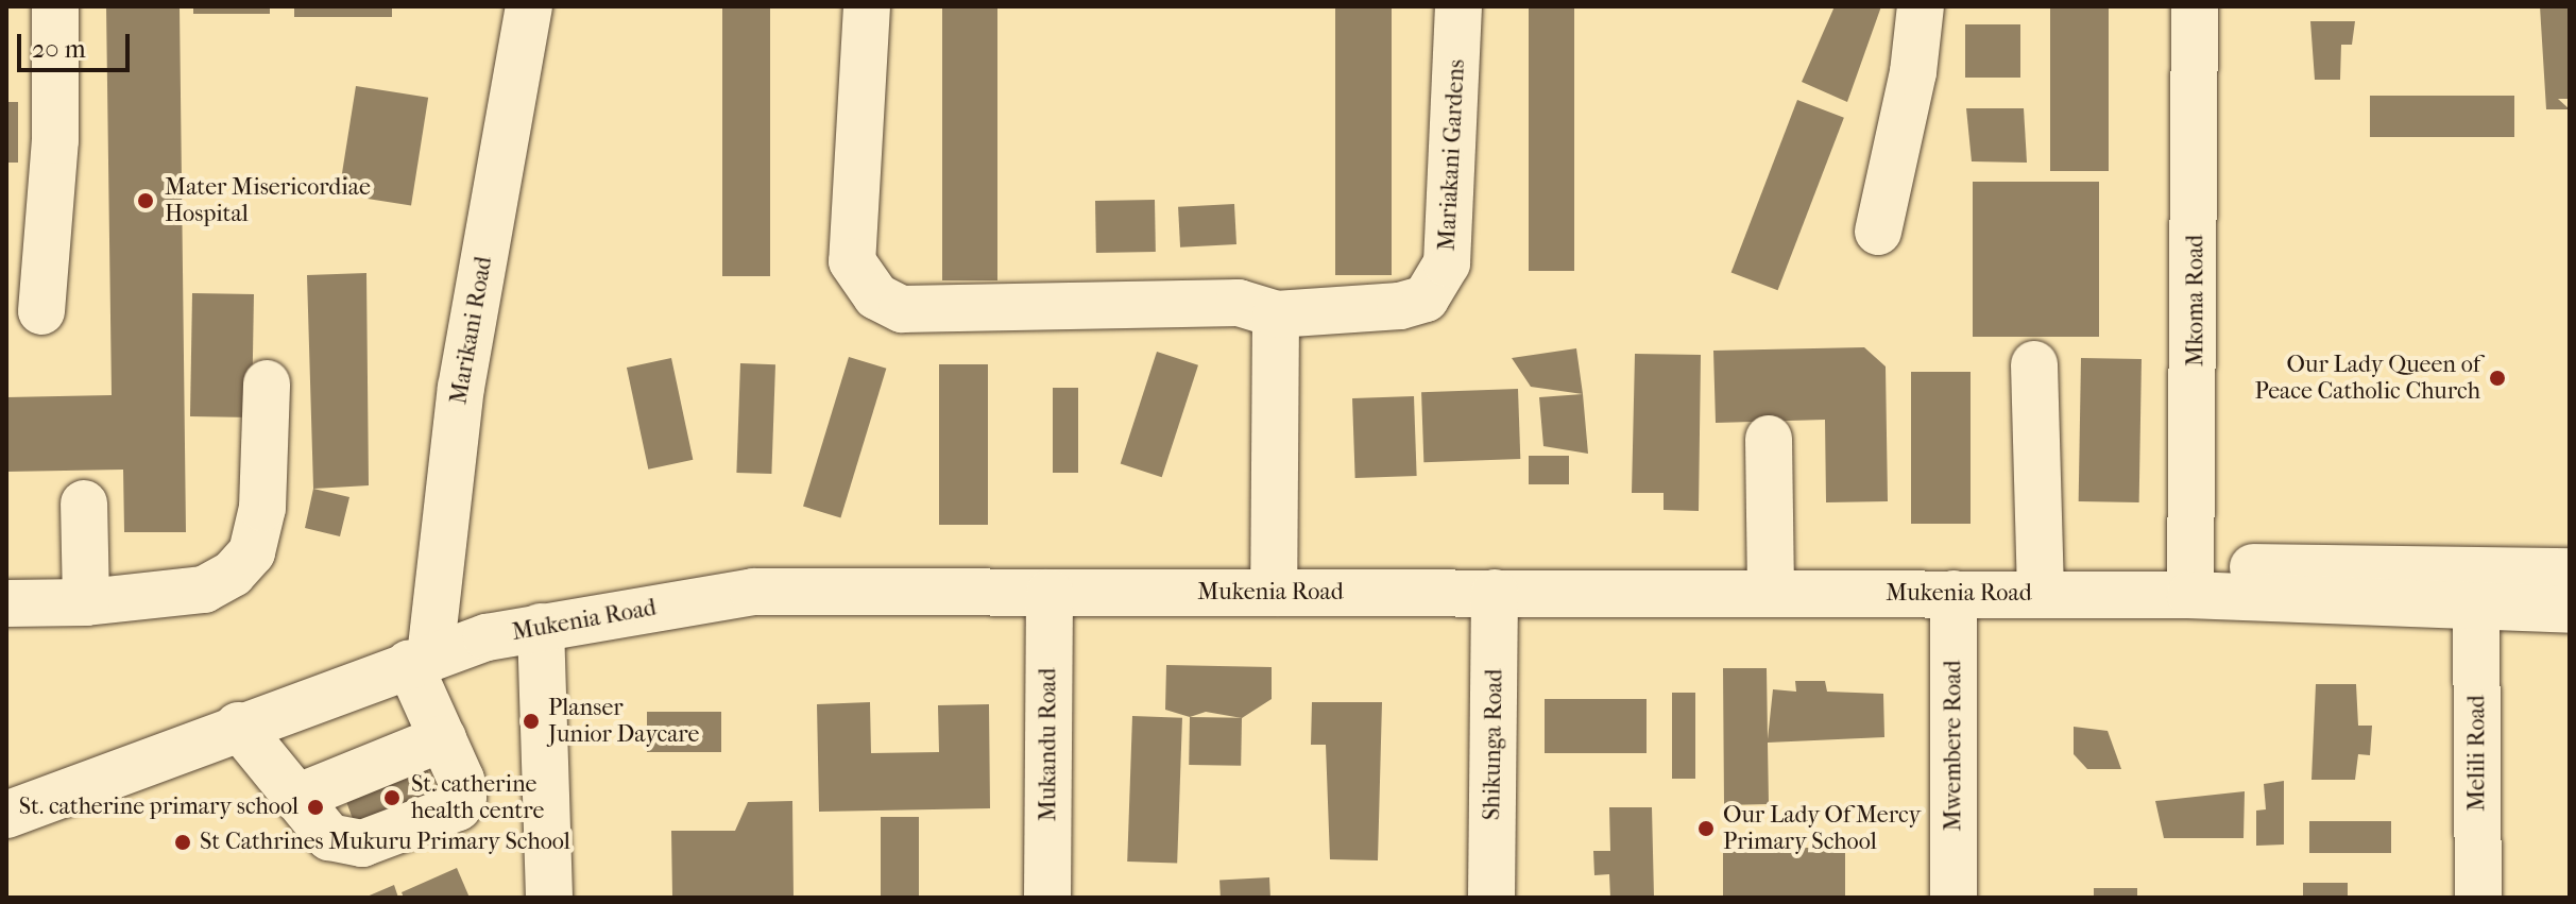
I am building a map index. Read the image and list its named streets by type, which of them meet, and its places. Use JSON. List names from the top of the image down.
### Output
{
  "streets": {
    "street": [
      "Mariakani Gardens",
      "Mkoma Road",
      "Marikani Road",
      "Mukenia Road",
      "Mukandu Road",
      "Shikunga Road",
      "Mwembere Road",
      "Melili Road"
    ]
  },
  "crossings": [
    ["Mkoma Road", "Mukenia Road"],
    ["Marikani Road", "Mukenia Road"],
    ["Mukenia Road", "Mukandu Road"],
    ["Mukenia Road", "Shikunga Road"],
    ["Mukenia Road", "Mwembere Road"],
    ["Mukenia Road", "Melili Road"]
  ],
  "places": [
    "Mater Misericordiae Hospital",
    "Our Lady Queen of Peace Catholic Church",
    "Planser Junior Daycare",
    "St. catherine health centre",
    "St. catherine primary school",
    "Our Lady Of Mercy Primary School",
    "St Cathrines Mukuru Primary School"
  ],
  "scale_bar": "20 m"
}
